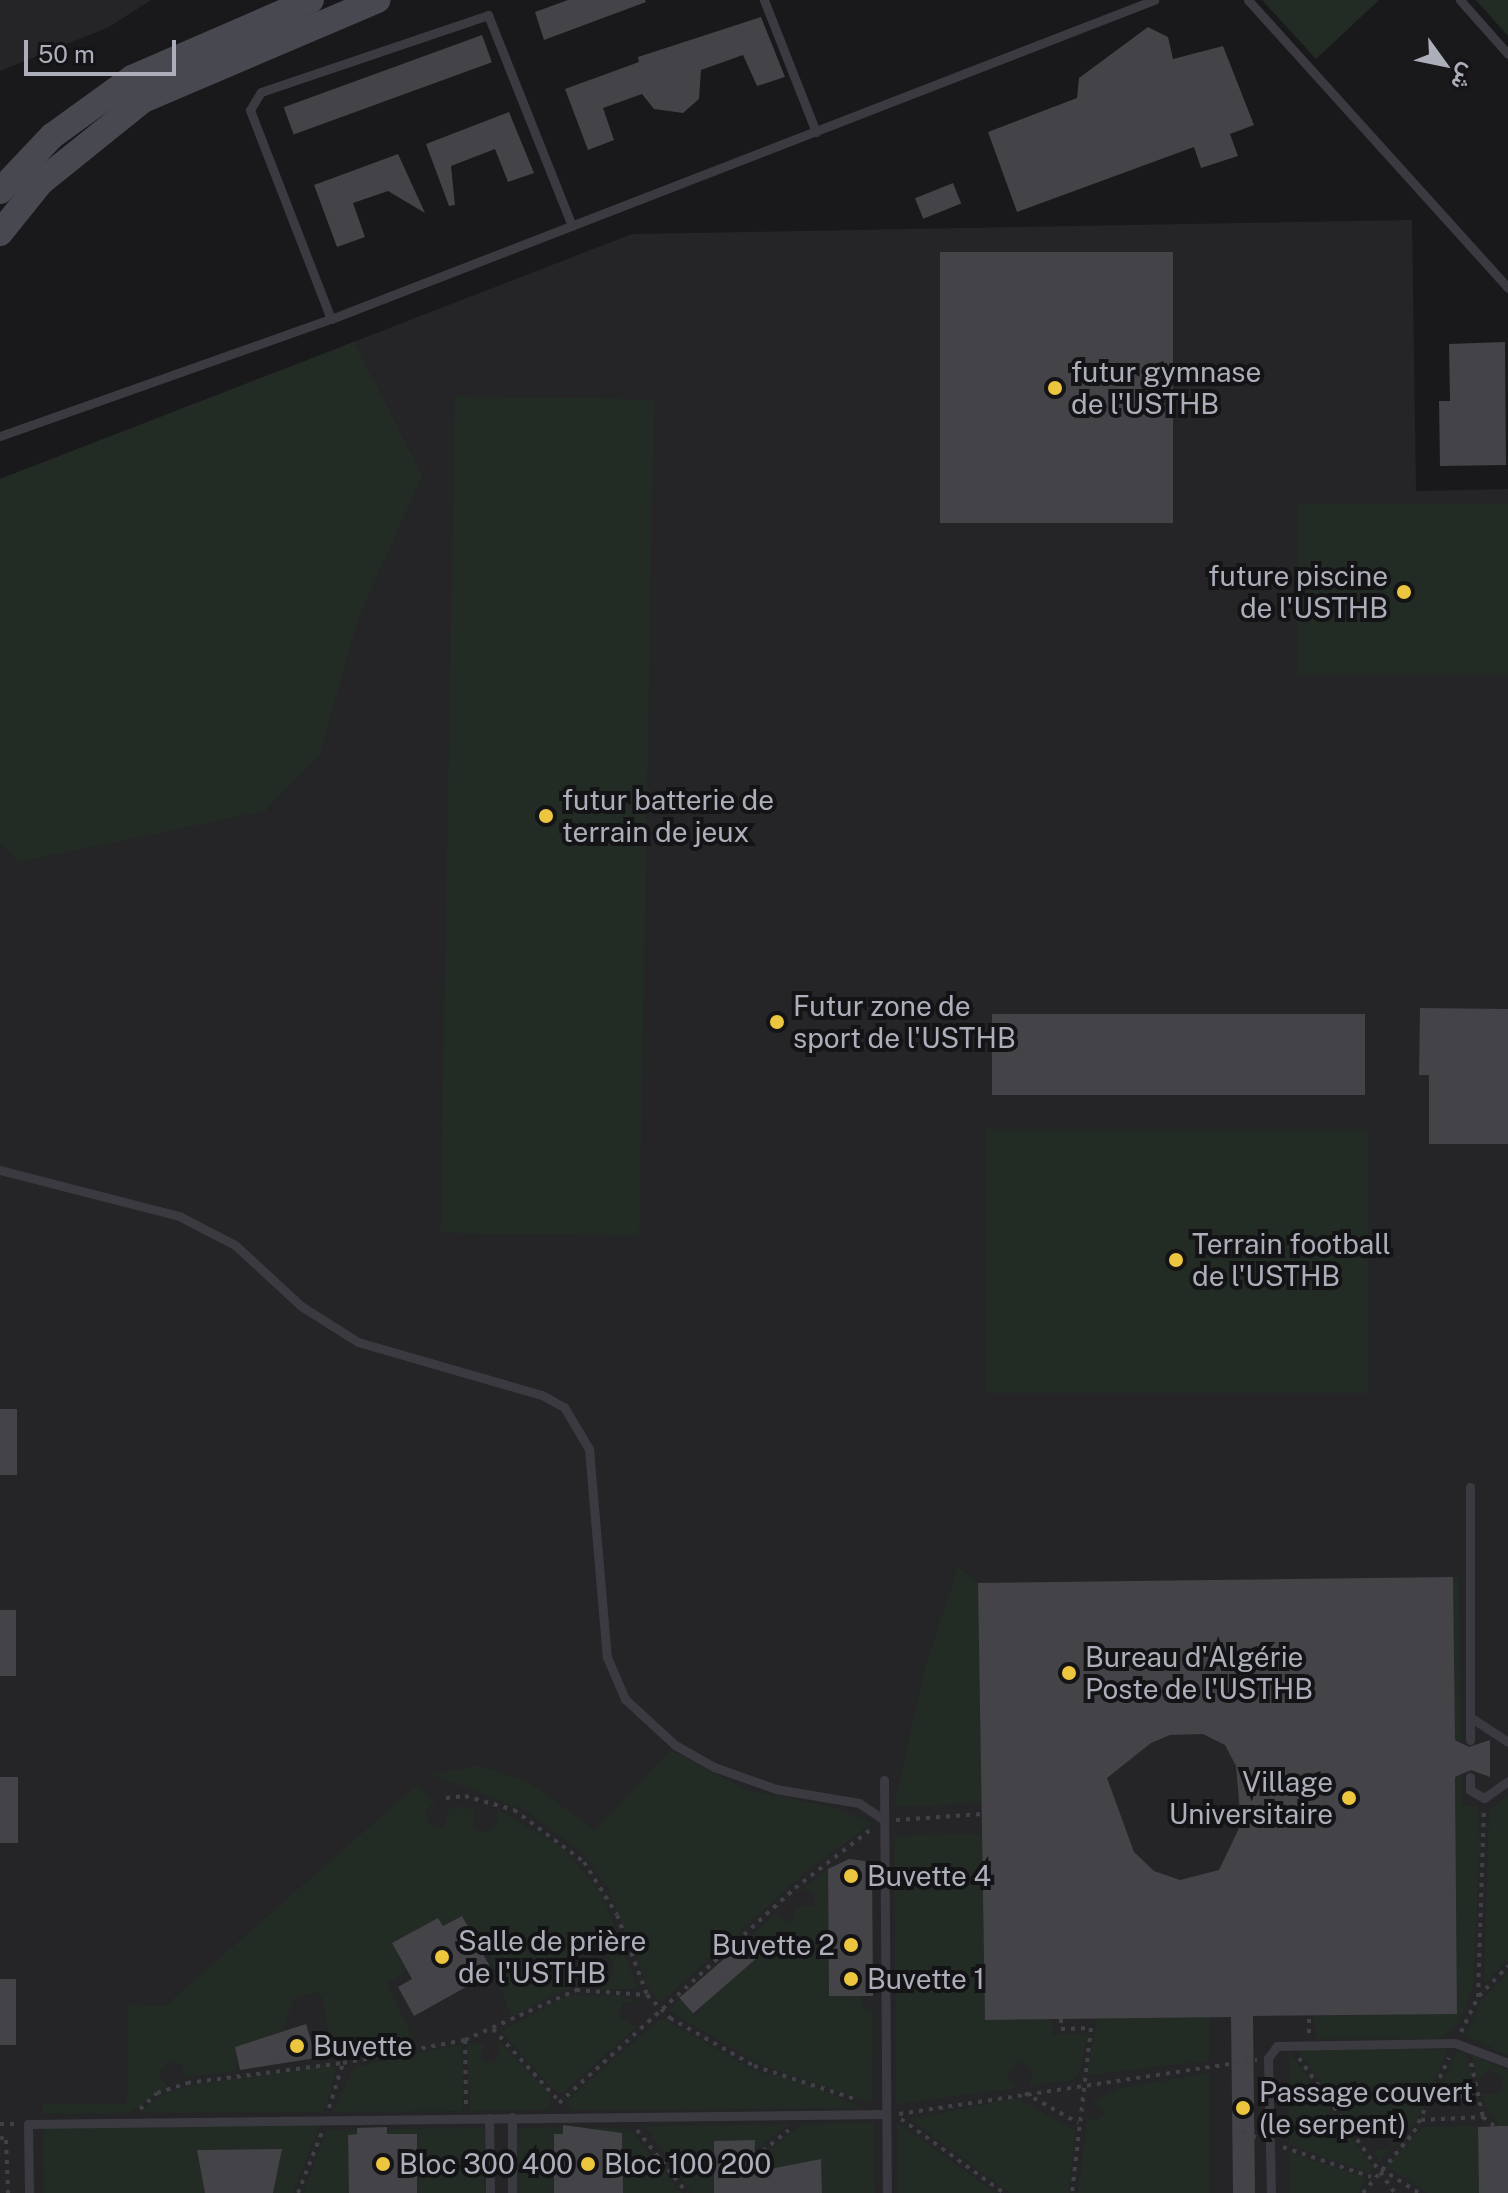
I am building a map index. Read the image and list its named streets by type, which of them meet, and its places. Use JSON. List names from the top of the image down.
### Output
{
  "places": [
    "futur gymnase de l'USTHB",
    "future piscine de l'USTHB",
    "futur batterie de terrain de jeux",
    "Futur zone de sport de l'USTHB",
    "Terrain football de l'USTHB",
    "Bureau d'Algérie Poste de l'USTHB",
    "Village Universitaire",
    "Buvette 4",
    "Buvette 2",
    "Salle de prière de l'USTHB",
    "Buvette 1",
    "Buvette",
    "Passage couvert (le serpent)",
    "Bloc 300 400",
    "Bloc 100 200"
  ],
  "scale_bar": "50 m",
  "north": "bottom right"
}
